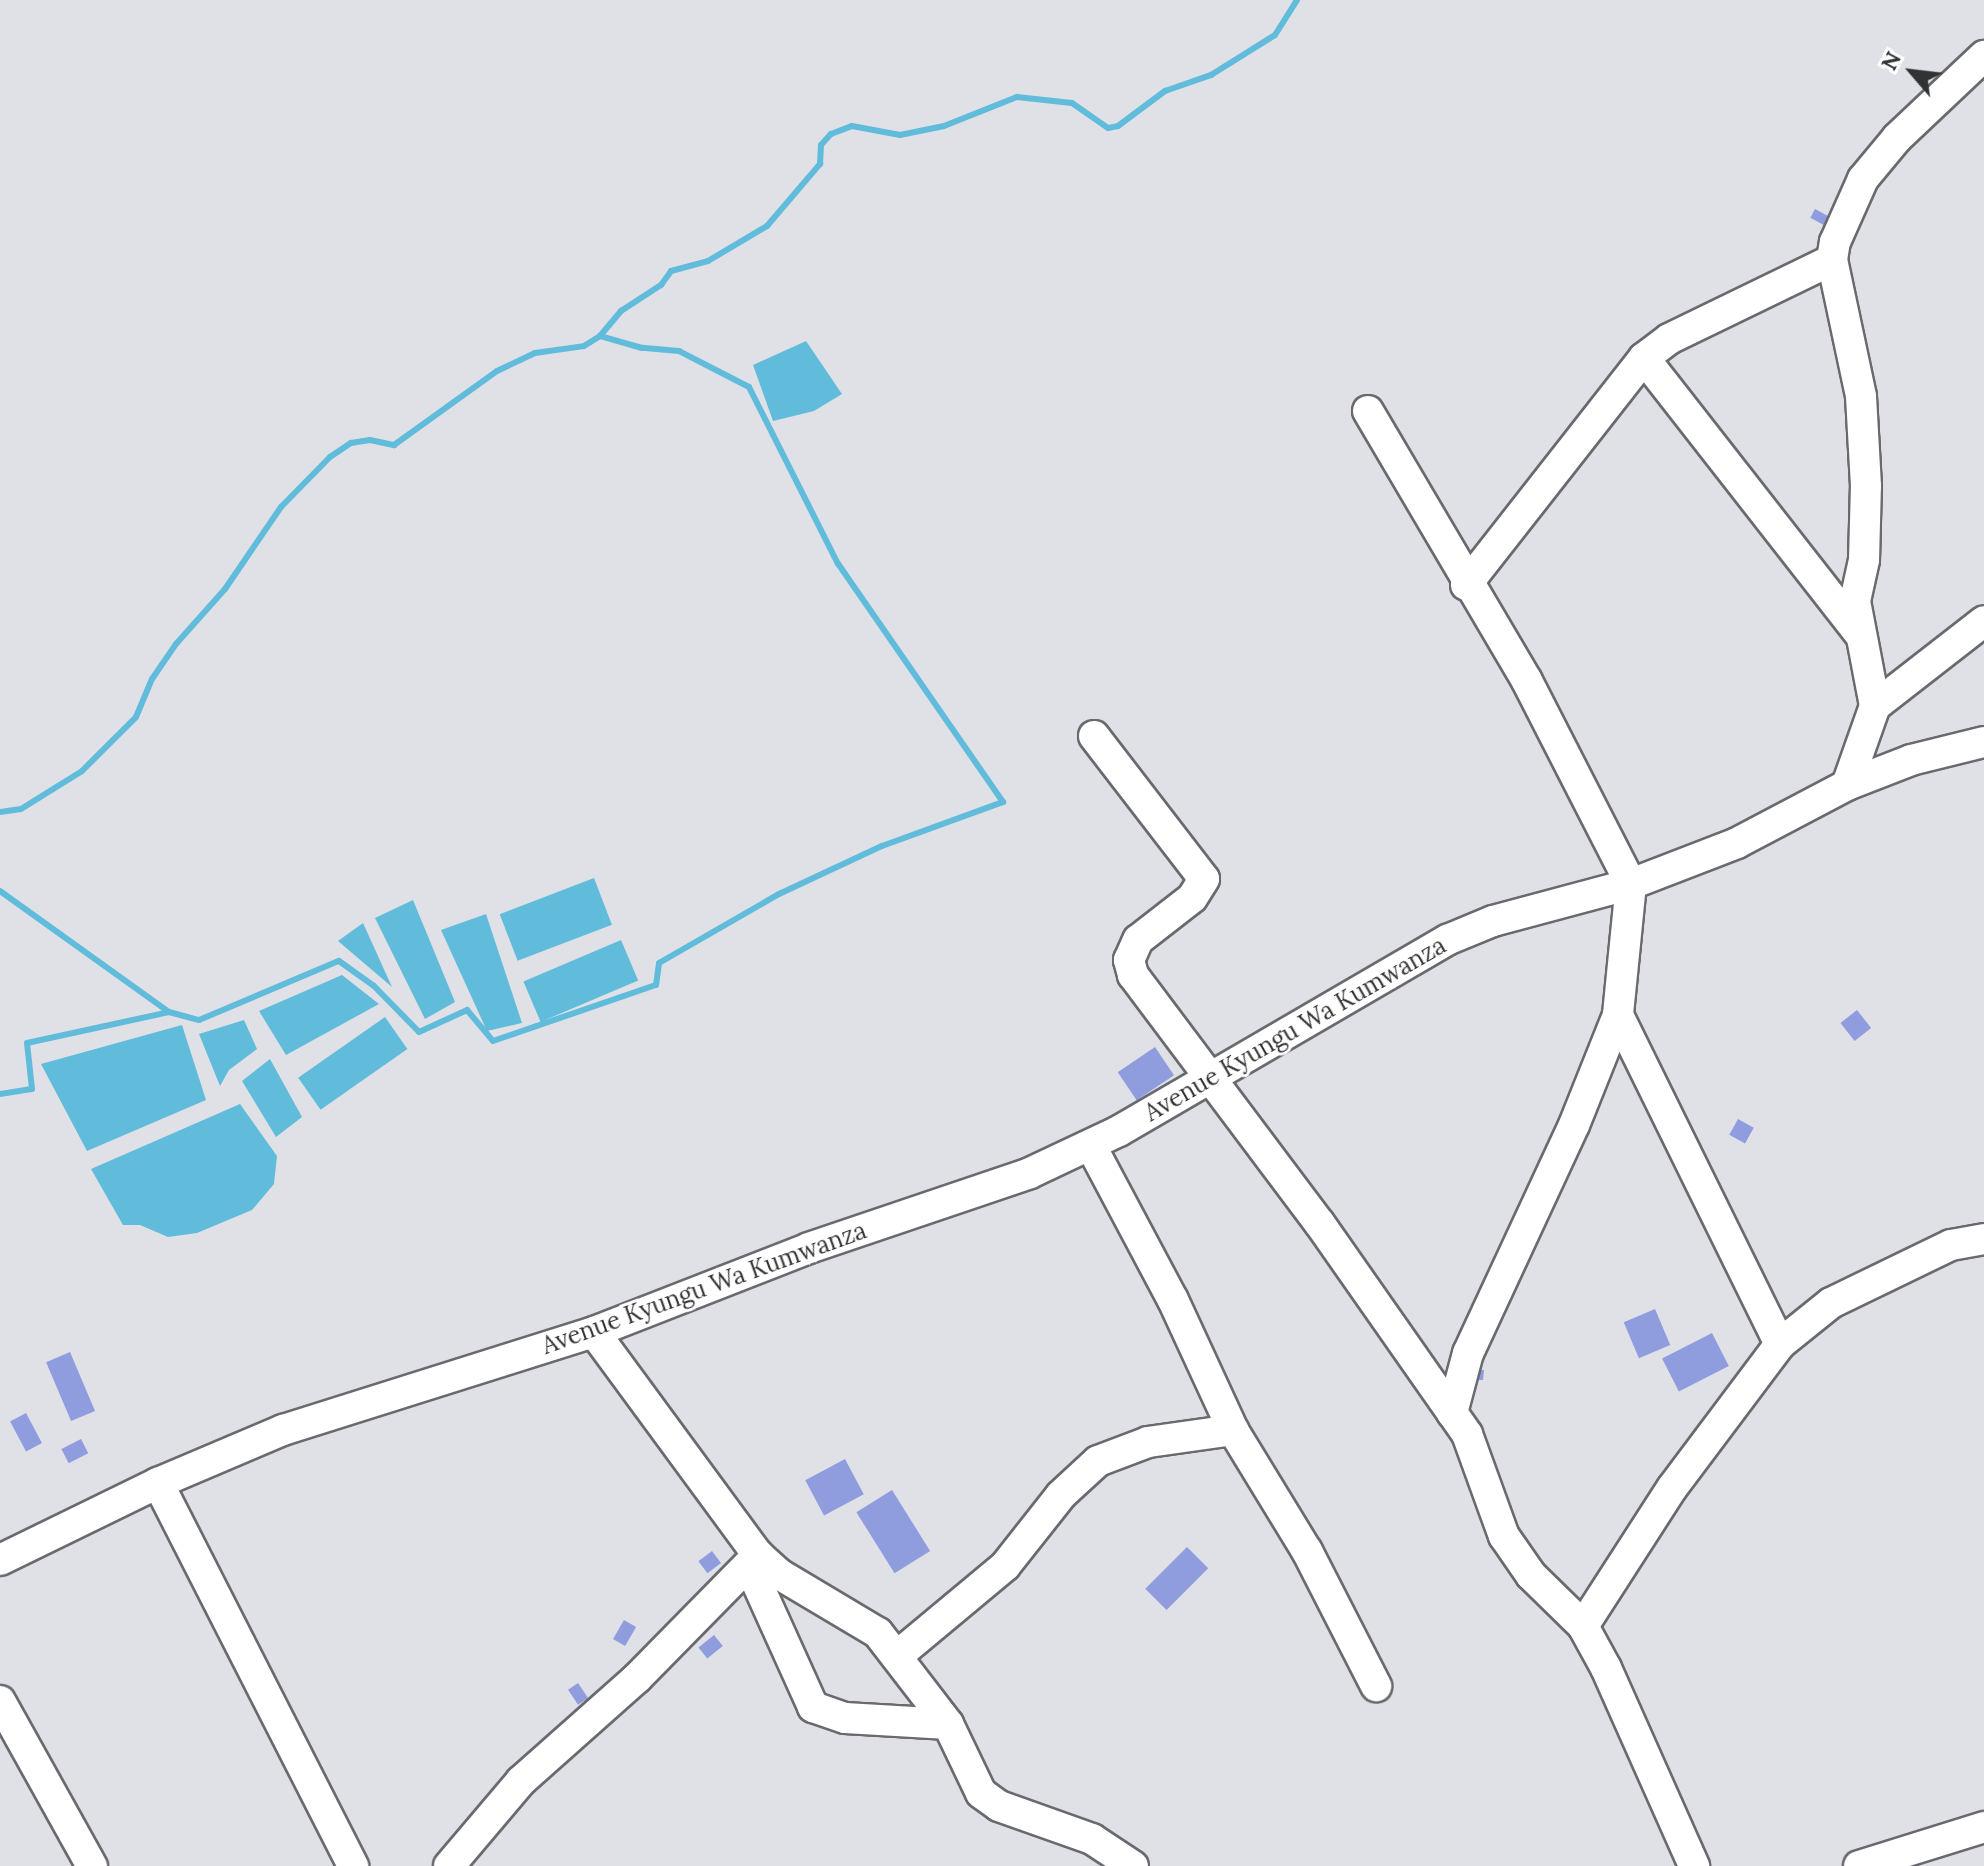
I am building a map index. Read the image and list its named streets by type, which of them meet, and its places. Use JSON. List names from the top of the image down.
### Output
{
  "streets": {
    "street": ["Avenue Kyungu Wa Kumwanza"]
  },
  "north": "top left"
}
